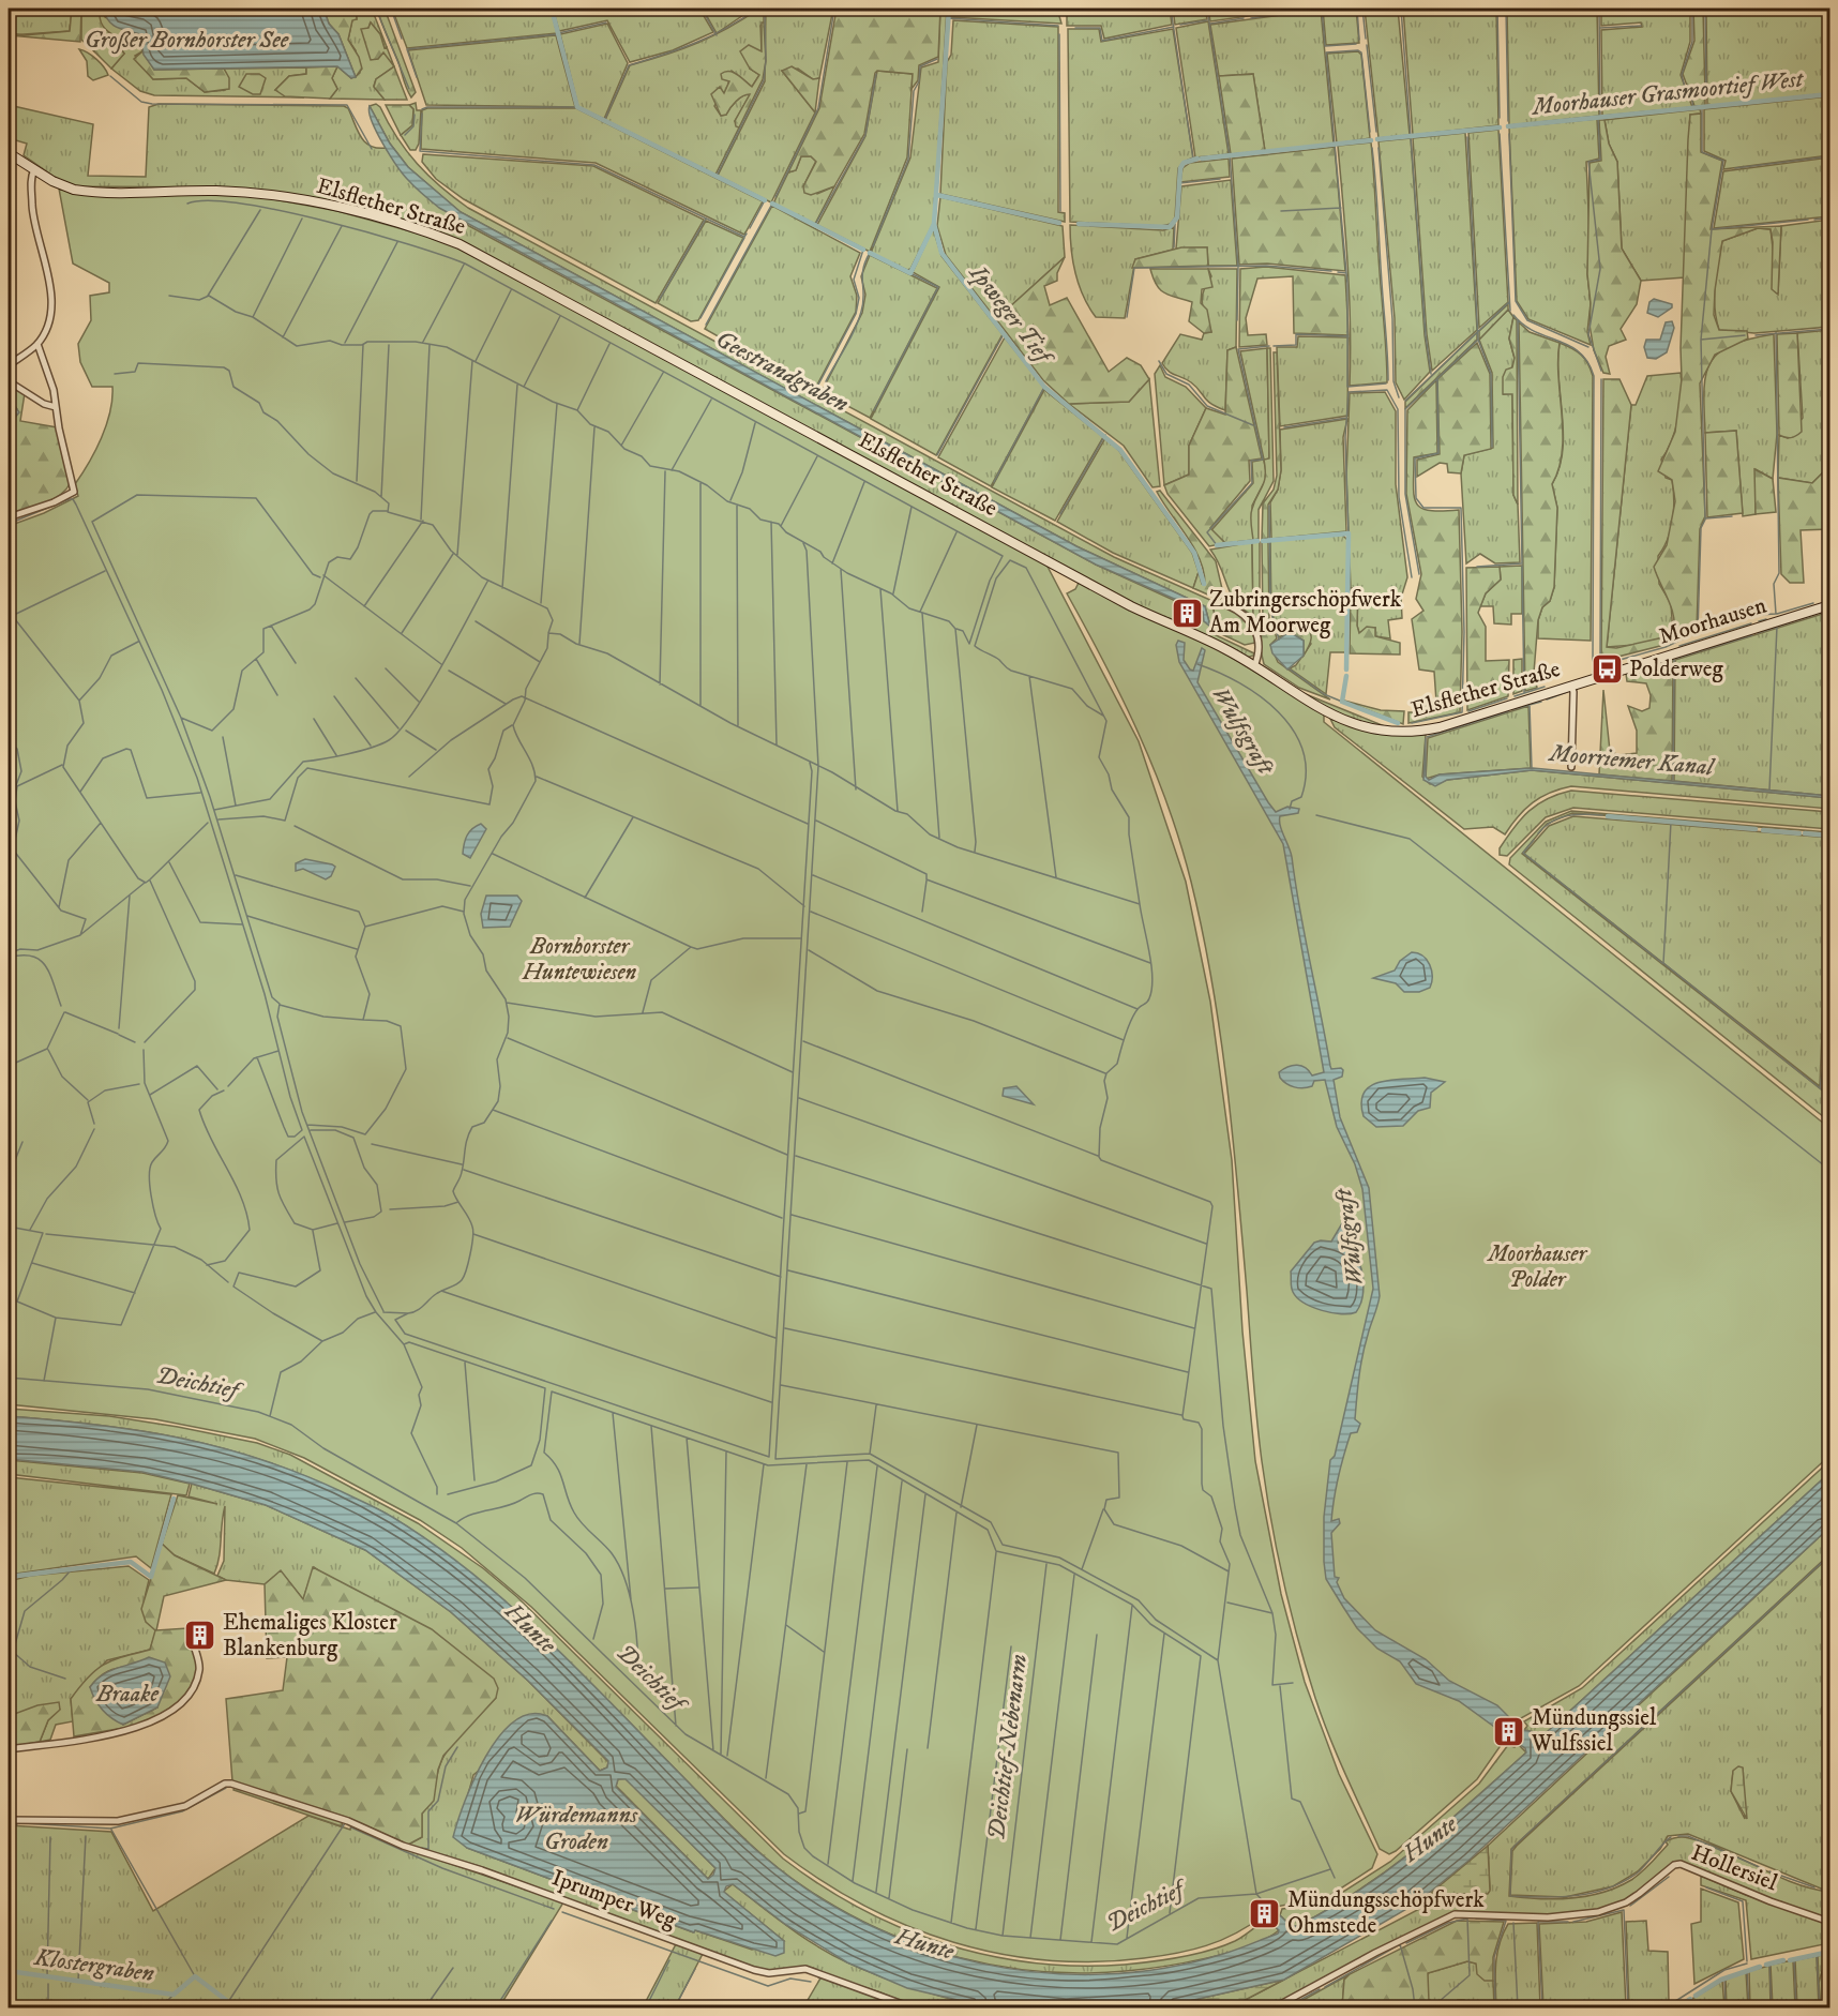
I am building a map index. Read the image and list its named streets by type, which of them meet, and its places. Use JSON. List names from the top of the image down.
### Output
{
  "streets": {
    "main road": ["Elsflether Straße", "Moorhausen"],
    "street": ["Hollersiel", "Iprumper Weg"]
  },
  "crossings": [
    ["Elsflether Straße", "Moorhausen"]
  ],
  "water": [
    "Großer Bornhorster See",
    "Moorhauser Grasmoortief West",
    "Ipweger Tief",
    "Geestrandgraben",
    "Wulfsgraft",
    "Moorriemer Kanal",
    "Deichtief",
    "Hunte",
    "Braake",
    "Deichtief-Nebenarm",
    "Würdemanns Groden",
    "Klostergraben"
  ],
  "parks": ["Bornhorster Huntewiesen", "Moorhauser Polder"],
  "places": {
    "building": [
      "Zubringerschöpfwerk Am Moorweg",
      "Ehemaliges Kloster Blankenburg",
      "Mündungssiel Wulfssiel",
      "Mündungsschöpfwerk Ohmstede"
    ],
    "bus stop": ["Polderweg"]
  }
}
